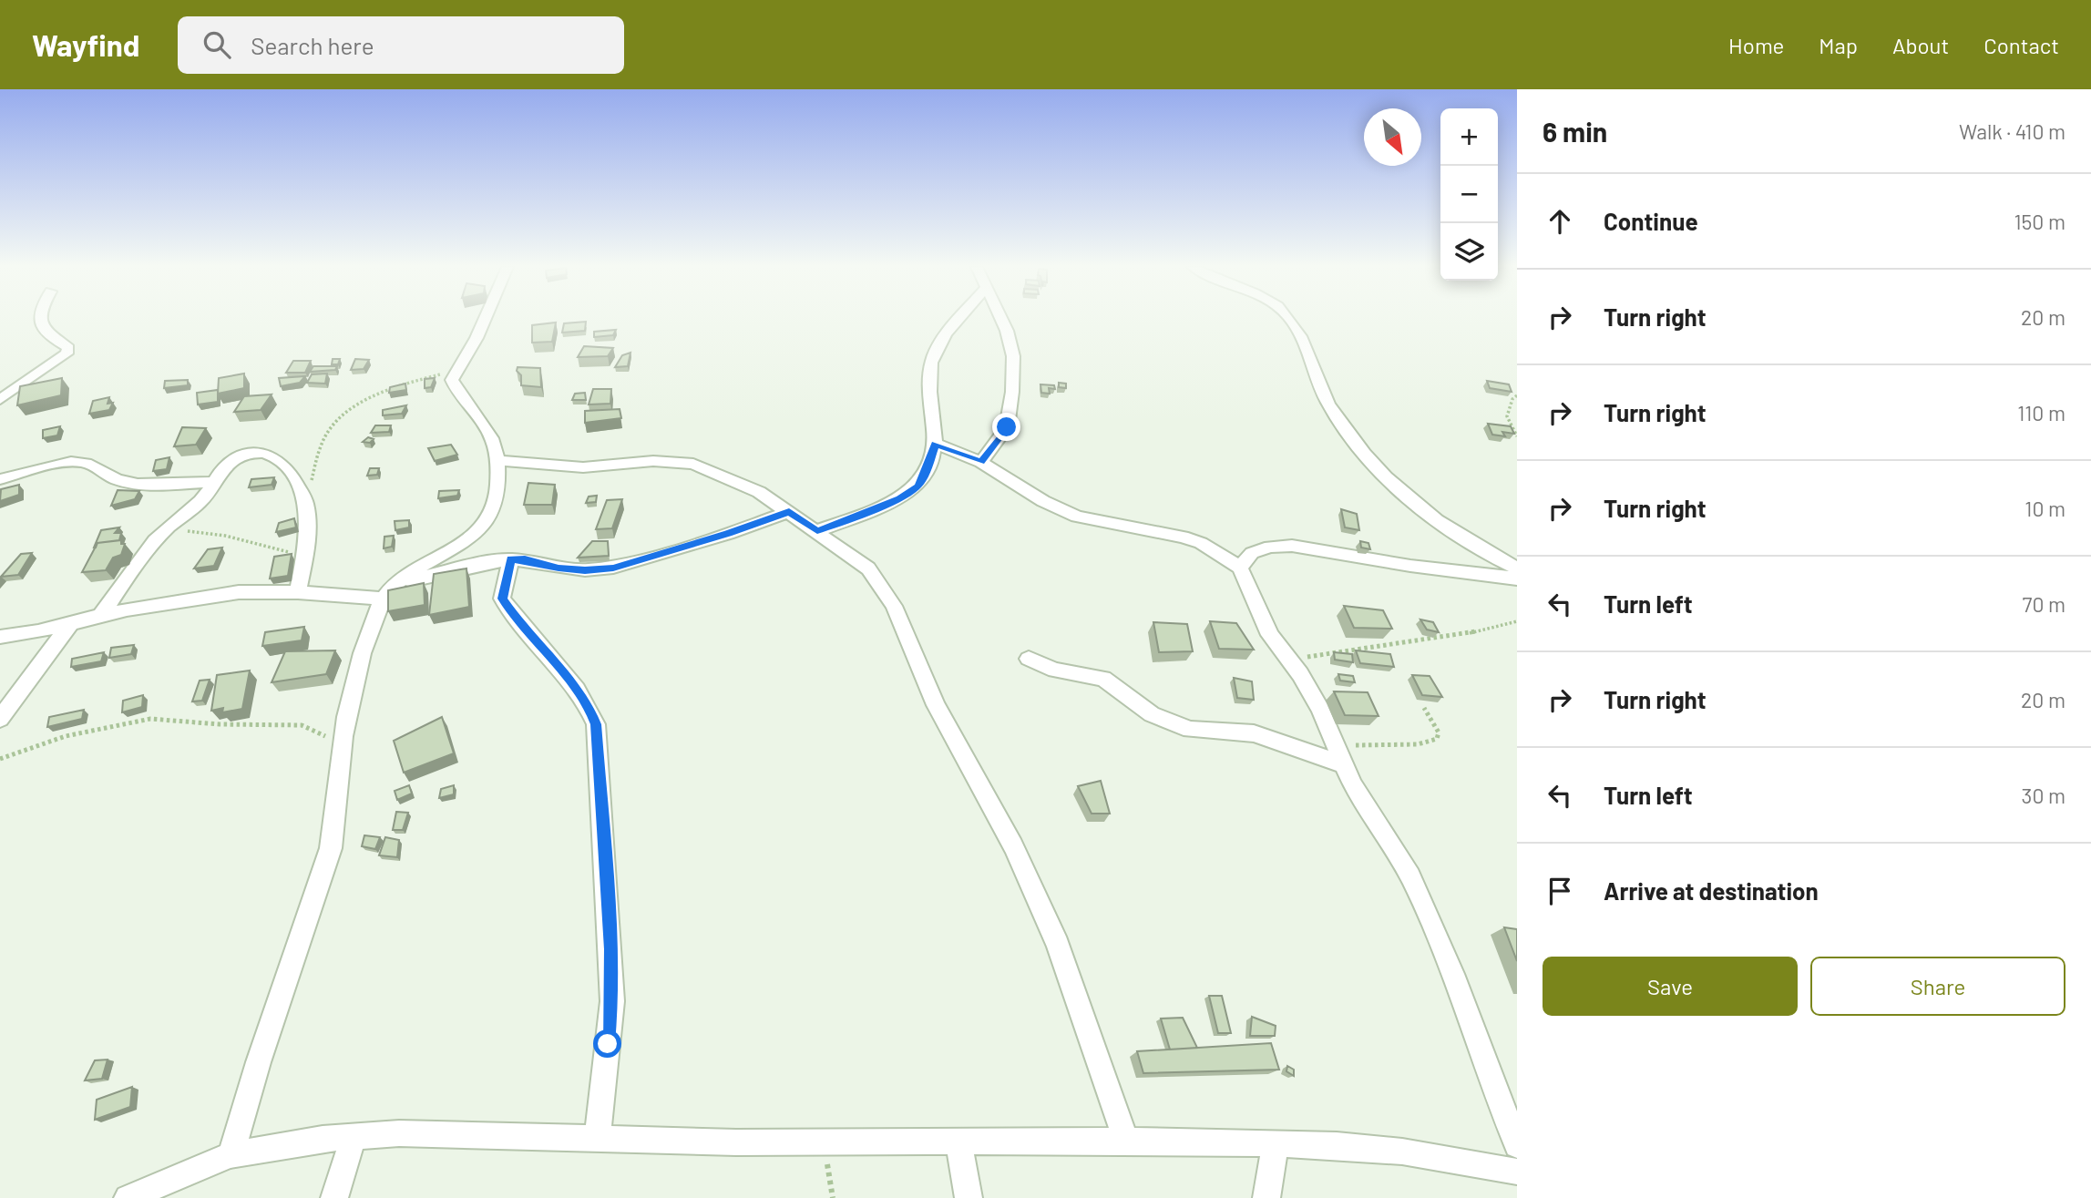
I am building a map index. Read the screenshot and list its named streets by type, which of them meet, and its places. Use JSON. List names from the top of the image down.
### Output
{
  "north": "bottom right",
  "page": {
    "header": "Wayfind",
    "search": "Search here",
    "nav": [
      "Home",
      "Map",
      "About",
      "Contact"
    ],
    "heading": ["6 min", "Walk · 410 m"],
    "map_buttons": ["+", "−"],
    "list": [
      ["Continue", "150 m"],
      ["Turn right", "20 m"],
      ["Turn right", "110 m"],
      ["Turn right", "10 m"],
      ["Turn left", "70 m"],
      ["Turn right", "20 m"],
      ["Turn left", "30 m"],
      "Arrive at destination"
    ],
    "buttons": ["Save", "Share"]
  }
}
